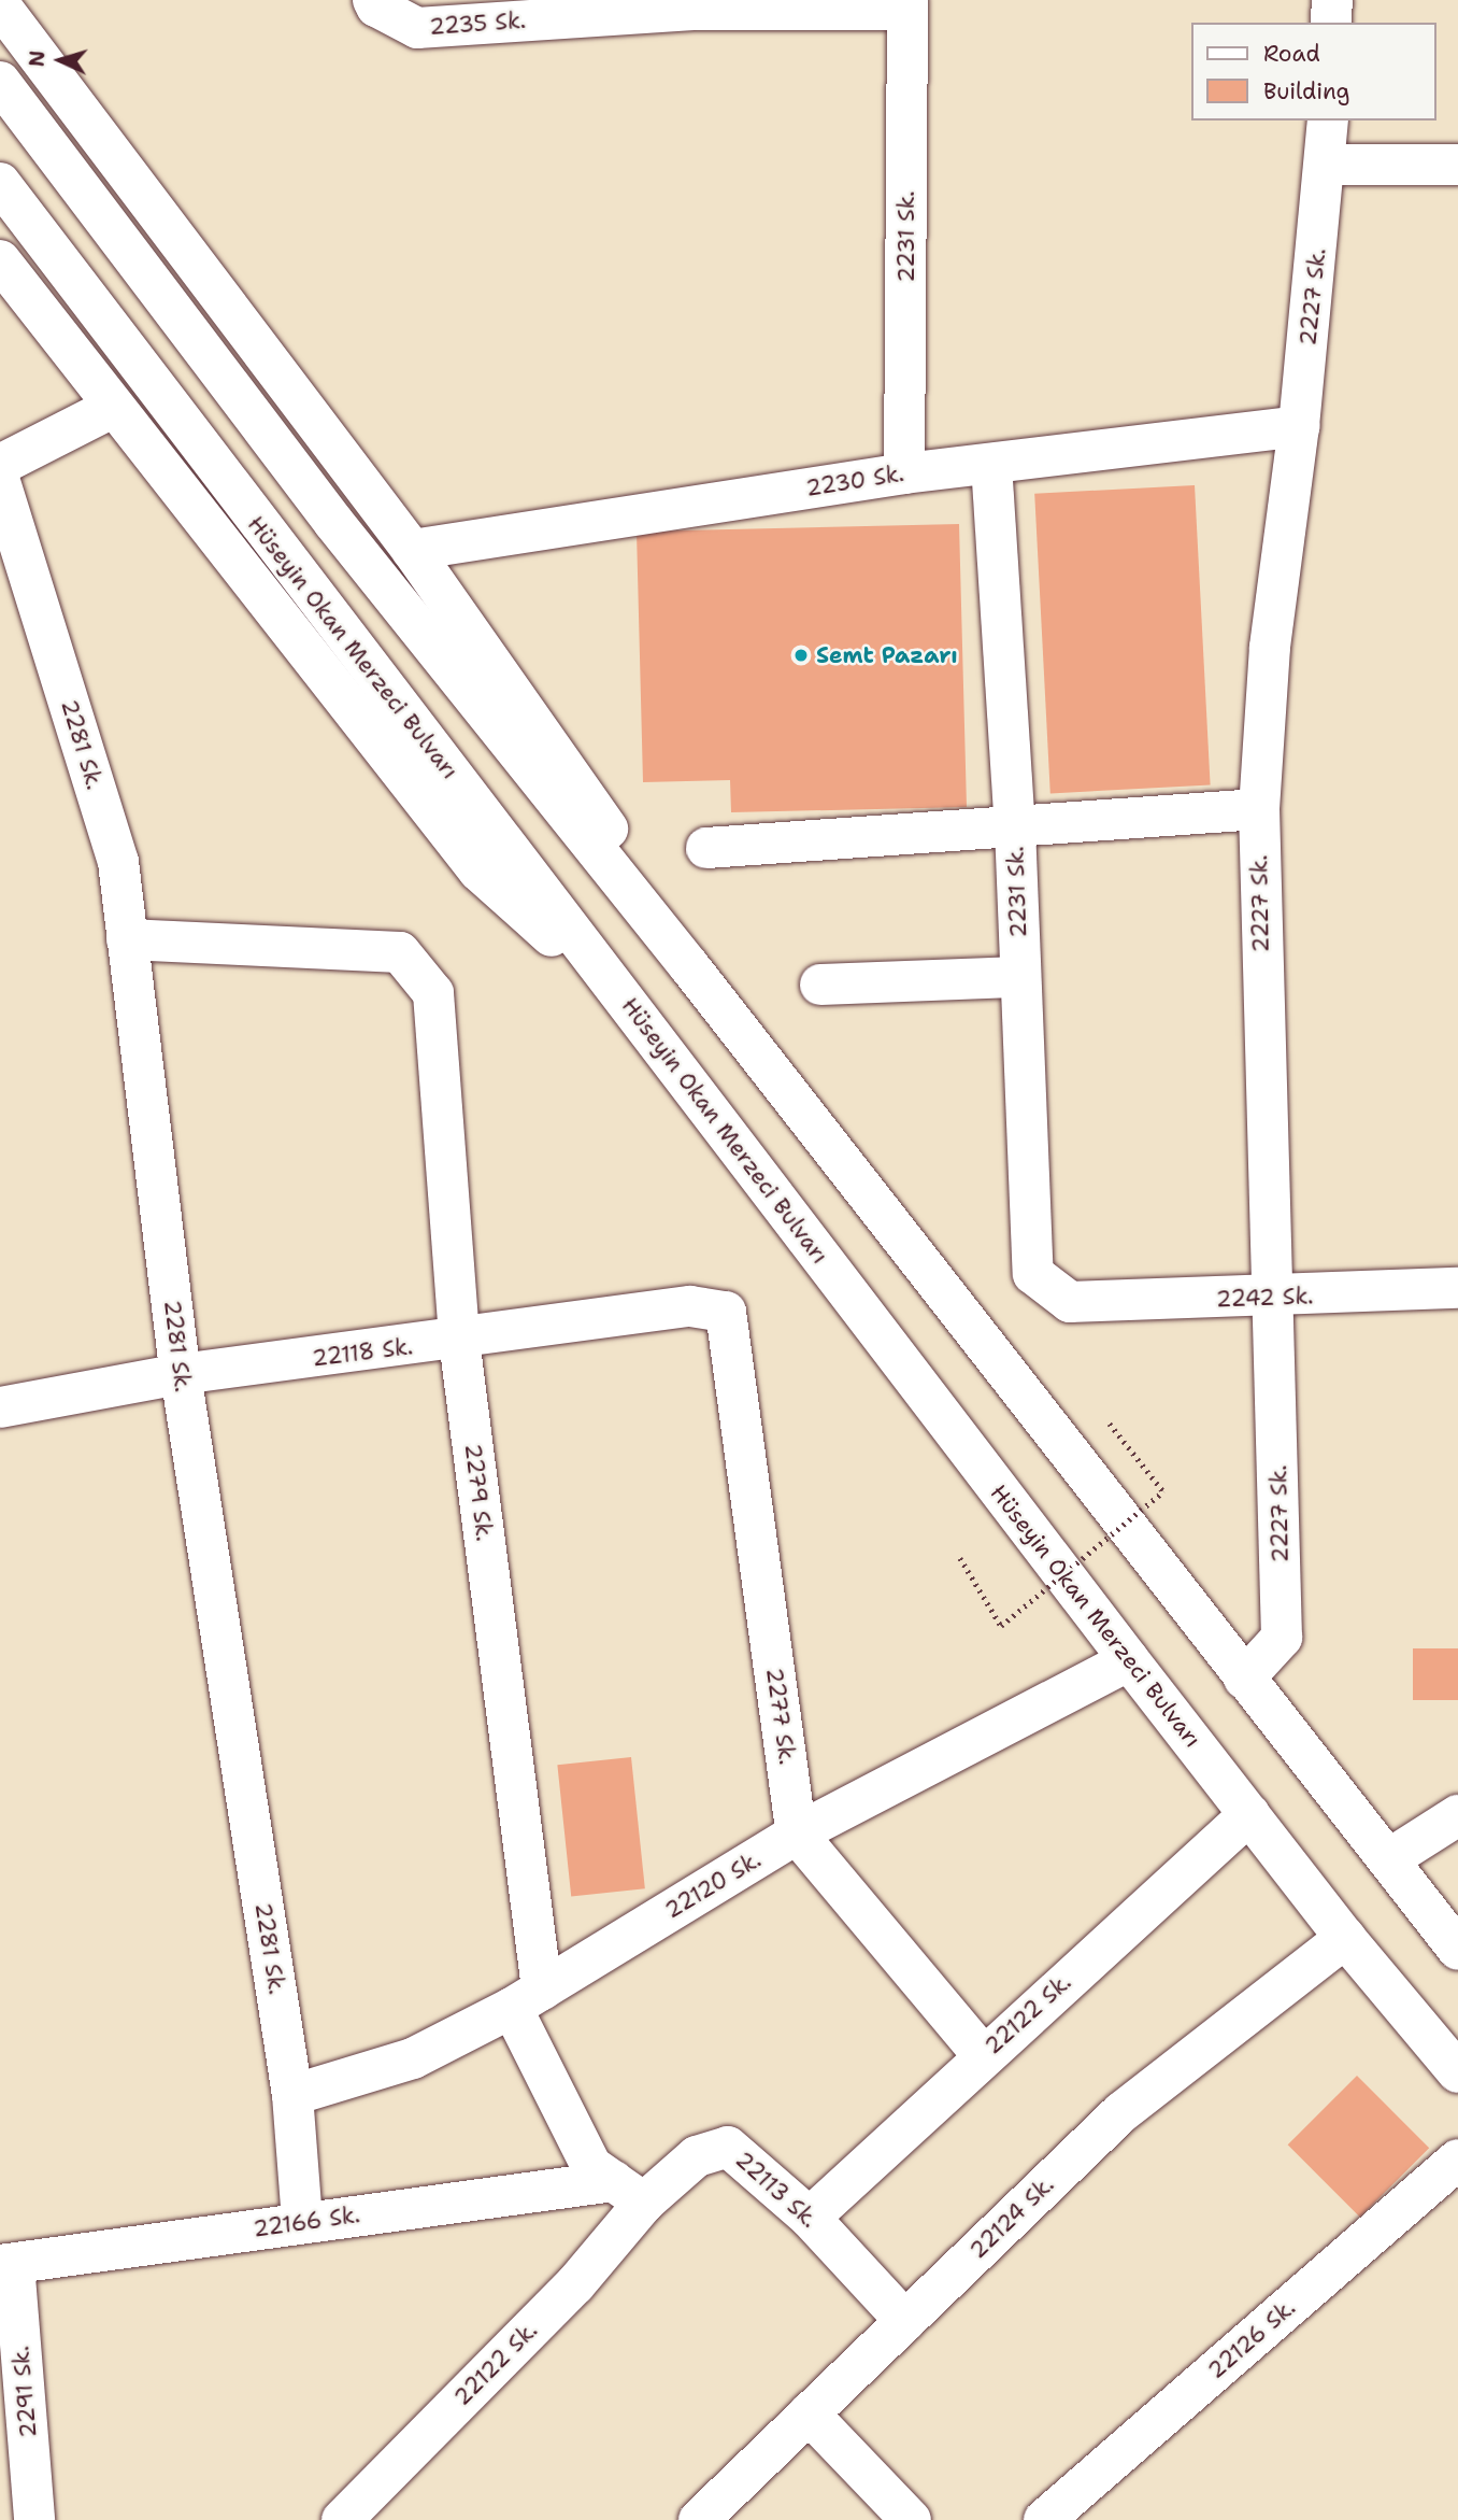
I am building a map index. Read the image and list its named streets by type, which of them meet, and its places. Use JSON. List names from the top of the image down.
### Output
{
  "streets": {
    "street": [
      "2235 Sk.",
      "2231 Sk.",
      "2227 Sk.",
      "2230 Sk.",
      "Hüseyin Okan Merzeci Bulvarı",
      "2281 Sk.",
      "2242 Sk.",
      "22118 Sk.",
      "2279 Sk.",
      "2277 Sk.",
      "22120 Sk.",
      "22122 Sk.",
      "22113 Sk.",
      "22124 Sk.",
      "22166 Sk.",
      "22126 Sk.",
      "2291 Sk."
    ]
  },
  "crossings": [
    ["2235 Sk.", "2231 Sk."],
    ["2231 Sk.", "2230 Sk."],
    ["2231 Sk.", "2242 Sk."],
    ["2227 Sk.", "2230 Sk."],
    ["2227 Sk.", "2242 Sk."],
    ["Hüseyin Okan Merzeci Bulvarı", "22120 Sk."],
    ["Hüseyin Okan Merzeci Bulvarı", "22122 Sk."],
    ["Hüseyin Okan Merzeci Bulvarı", "22124 Sk."],
    ["2281 Sk.", "22118 Sk."],
    ["2281 Sk.", "2279 Sk."],
    ["2281 Sk.", "22120 Sk."],
    ["2281 Sk.", "22166 Sk."],
    ["22118 Sk.", "2279 Sk."],
    ["22118 Sk.", "2277 Sk."],
    ["2279 Sk.", "22120 Sk."],
    ["2277 Sk.", "22120 Sk."],
    ["22122 Sk.", "22113 Sk."],
    ["22122 Sk.", "22166 Sk."],
    ["22113 Sk.", "22124 Sk."],
    ["22113 Sk.", "22166 Sk."],
    ["22166 Sk.", "2291 Sk."]
  ],
  "places": ["Semt Pazarı"],
  "legend": ["Road", "Building"],
  "north": "left"
}
